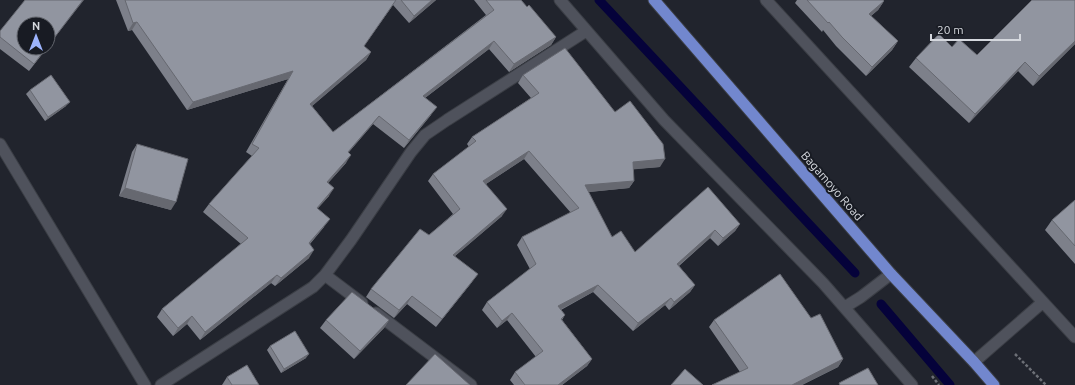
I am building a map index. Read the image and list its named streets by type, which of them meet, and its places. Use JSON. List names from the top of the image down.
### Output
{
  "streets": {
    "highway": ["Bagamoyo Road"]
  },
  "scale_bar": "20 m",
  "north": "top"
}
